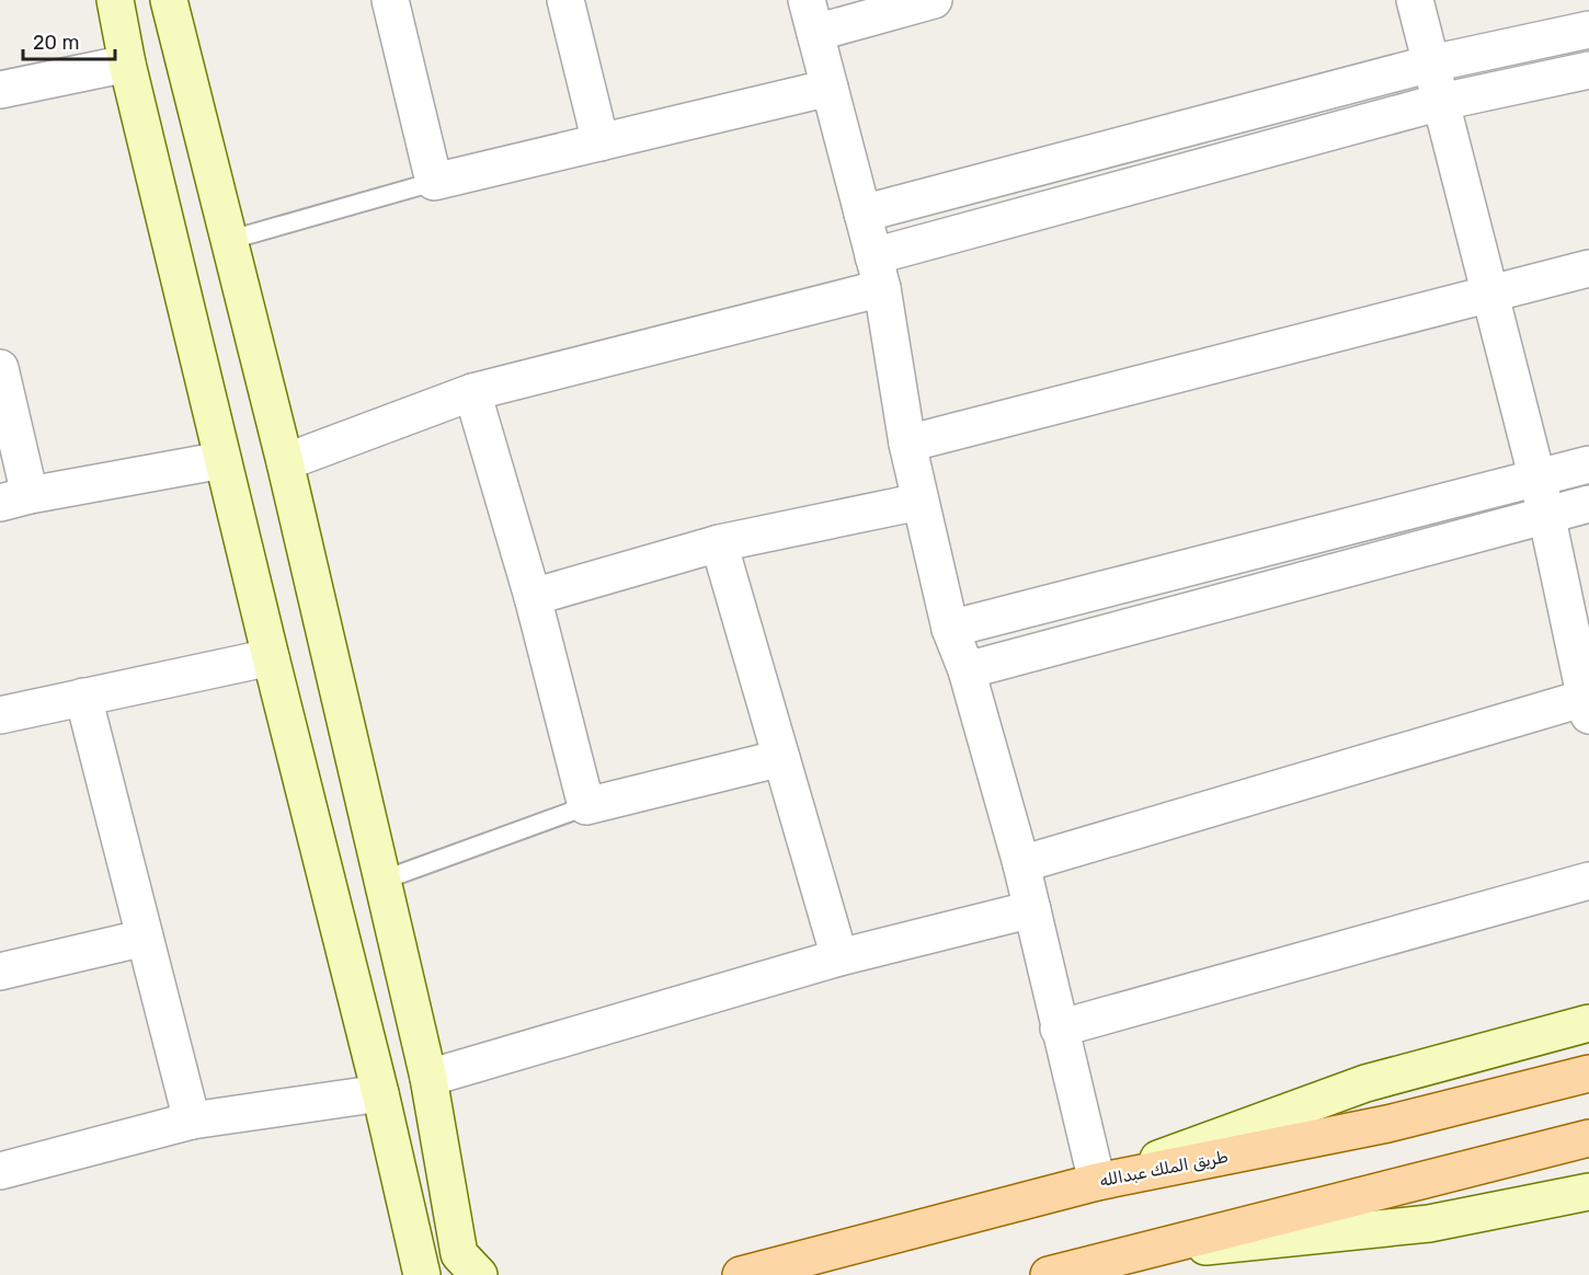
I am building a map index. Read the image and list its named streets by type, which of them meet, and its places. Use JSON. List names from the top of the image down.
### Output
{
  "streets": {
    "main road": ["طريق الملك عبدالله"]
  },
  "scale_bar": "20 m"
}
